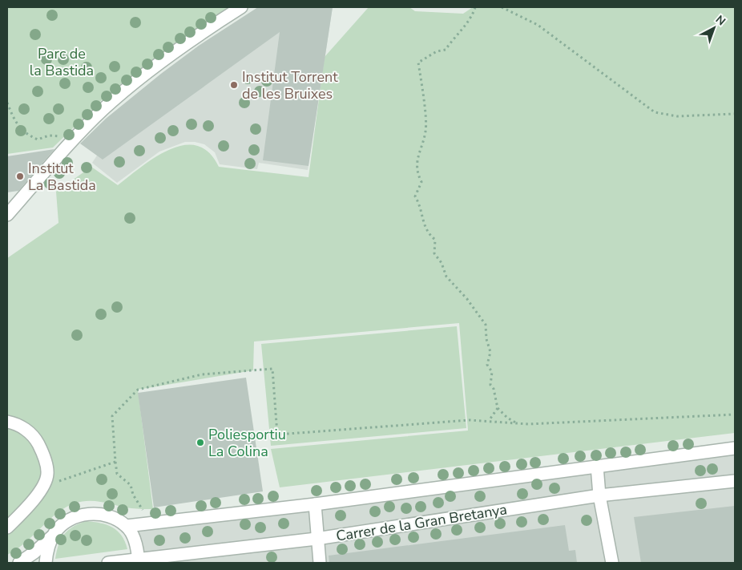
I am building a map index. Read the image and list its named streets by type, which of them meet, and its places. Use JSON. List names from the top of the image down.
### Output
{
  "streets": {
    "street": ["Carrer de la Gran Bretanya"]
  },
  "parks": ["Parc de la Bastida"],
  "places": ["Institut Torrent de les Bruixes", "Institut La Bastida", "Poliesportiu La Colina"],
  "north": "top right"
}
